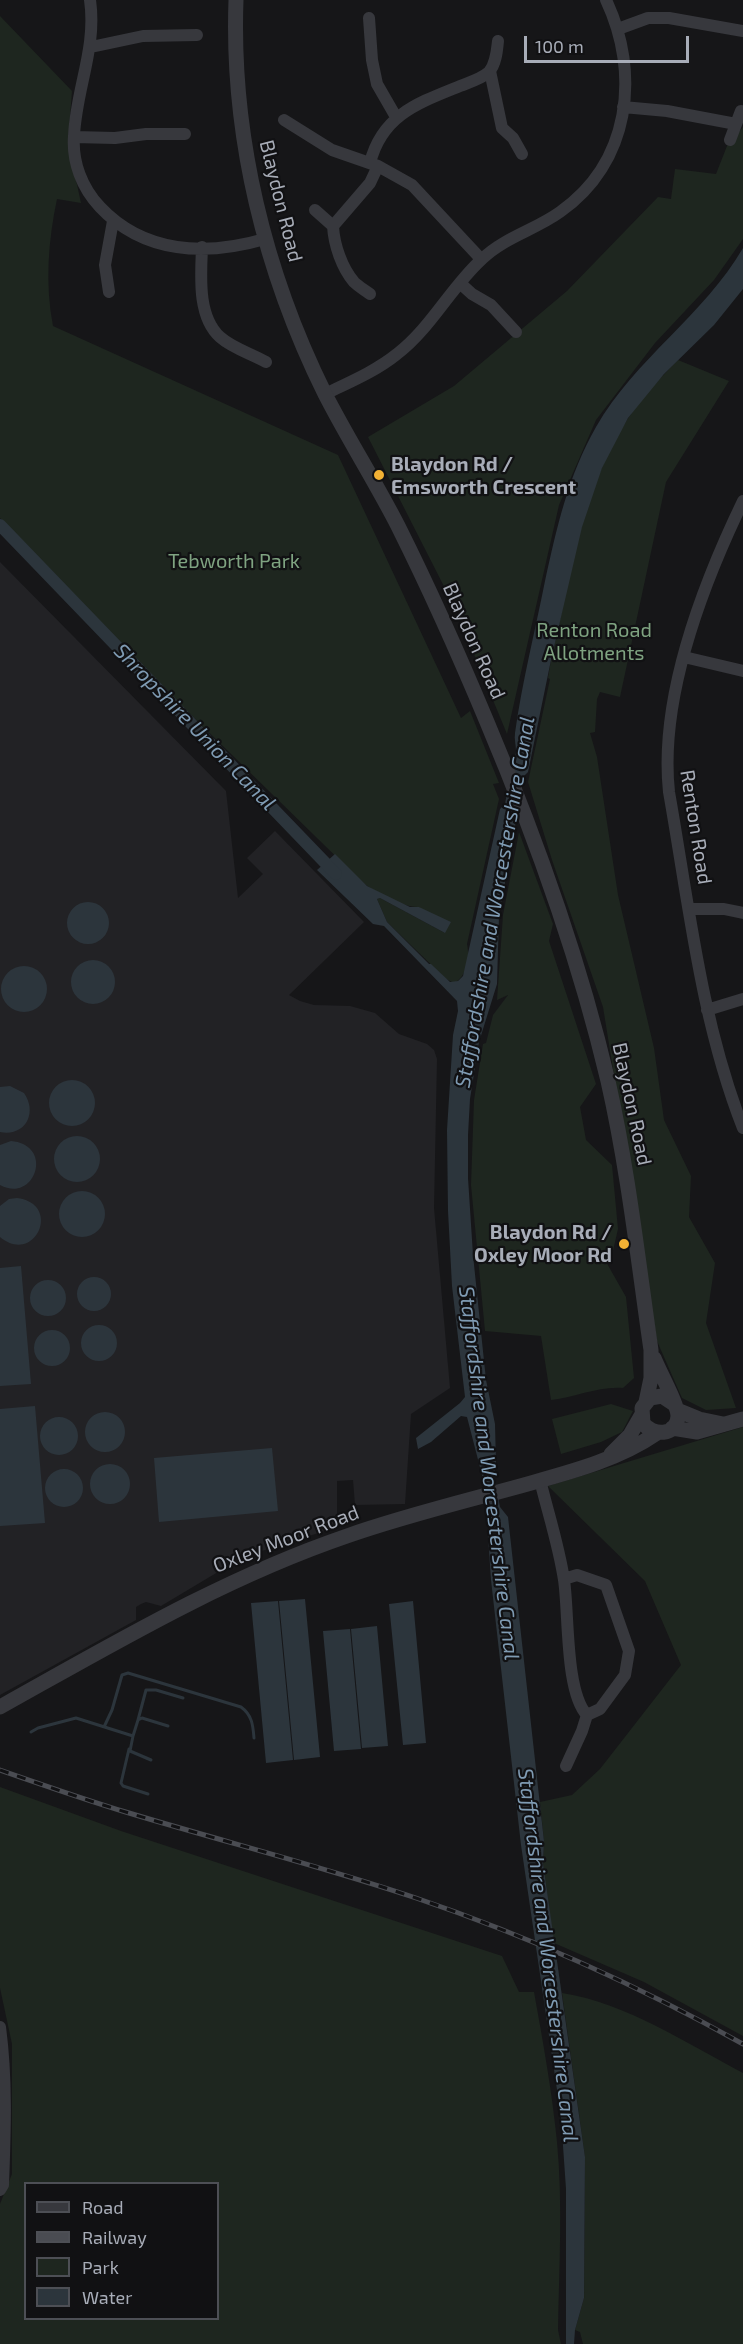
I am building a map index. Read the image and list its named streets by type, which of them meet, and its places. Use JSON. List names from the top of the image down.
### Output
{
  "streets": {
    "street": ["Blaydon Road", "Renton Road", "Oxley Moor Road"]
  },
  "crossings": [
    ["Blaydon Road", "Oxley Moor Road"]
  ],
  "water": ["Shropshire Union Canal", "Staffordshire and Worcestershire Canal"],
  "parks": ["Tebworth Park", "Renton Road Allotments"],
  "places": ["Blaydon Rd / Emsworth Crescent", "Blaydon Rd / Oxley Moor Rd"],
  "legend": [
    "Road",
    "Railway",
    "Park",
    "Water"
  ],
  "scale_bar": "100 m"
}
